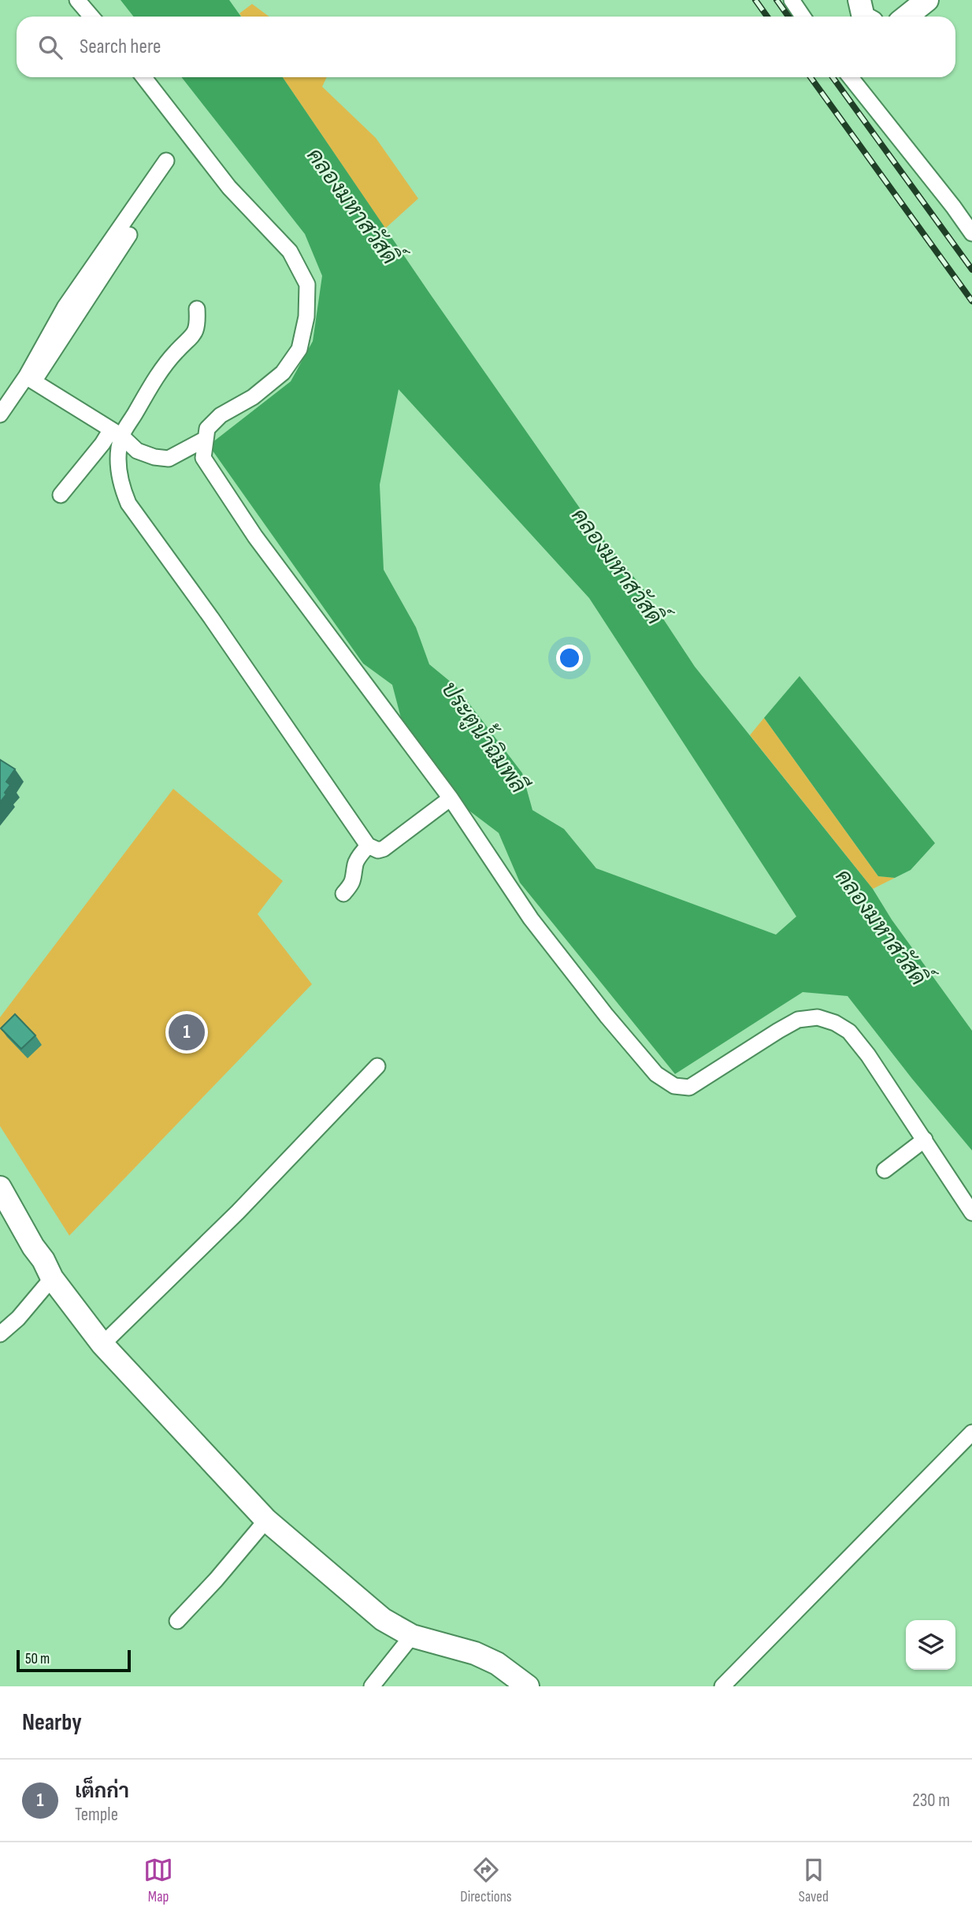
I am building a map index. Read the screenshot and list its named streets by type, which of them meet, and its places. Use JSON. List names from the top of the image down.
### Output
{
  "water": ["คลองมหาสวัสดิ์", "ประตูน้ำฉิมพลี"],
  "scale_bar": "50 m",
  "page": {
    "search": "Search here",
    "pins": "1",
    "scale": "50 m",
    "heading": "Nearby",
    "list": [
      {
        "mark": "1",
        "name": "เต็กก่า",
        "note": "Temple",
        "value": "230 m"
      }
    ],
    "nav": ["Map", "Directions", "Saved"]
  }
}
